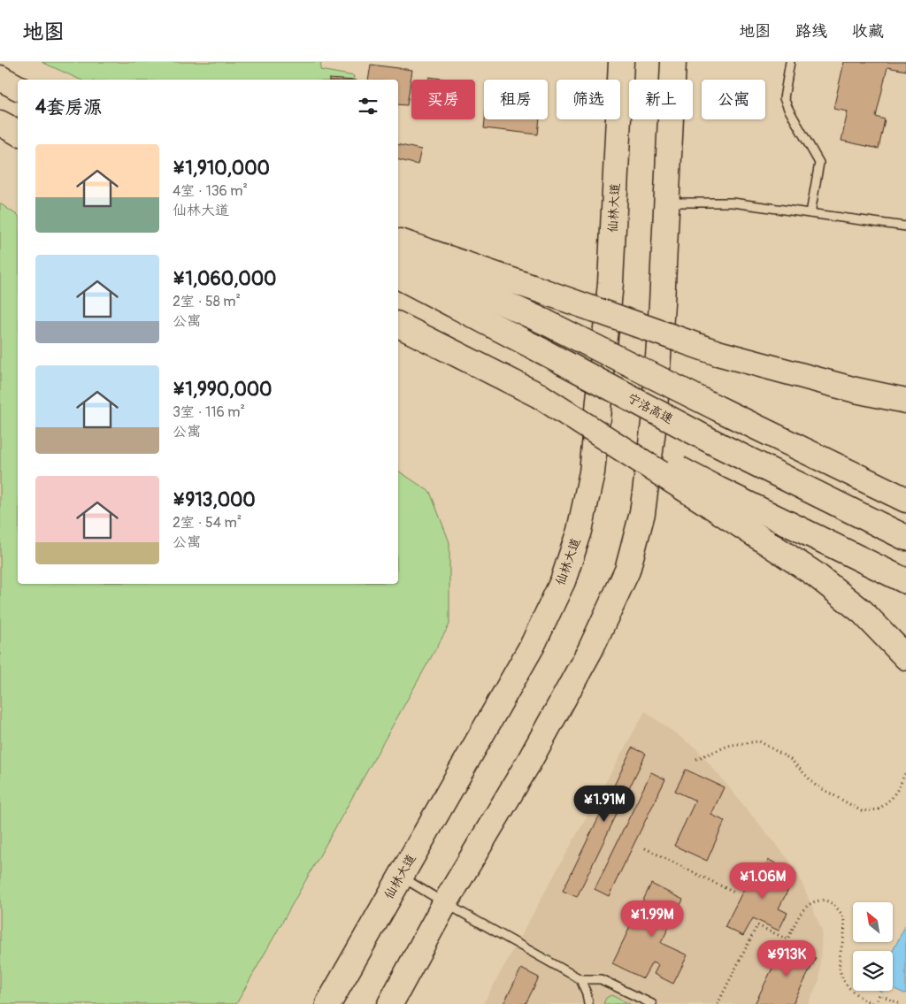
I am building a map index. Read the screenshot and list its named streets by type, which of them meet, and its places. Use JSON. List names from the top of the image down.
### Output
{
  "streets": {
    "main road": ["仙林大道", "宁洛高速"]
  },
  "north": "top left",
  "page": {
    "header": "地图",
    "nav": ["地图", "路线", "收藏"],
    "chip": [
      "买房",
      "租房",
      "筛选",
      "新上",
      "公寓"
    ],
    "heading": "4套房源",
    "list": [
      {
        "name": "¥1,910,000",
        "note": "4室 · 136 m² · 仙林大道"
      },
      {
        "name": "¥1,060,000",
        "note": "2室 · 58 m² · 公寓"
      },
      {
        "name": "¥1,990,000",
        "note": "3室 · 116 m² · 公寓"
      },
      {
        "name": "¥913,000",
        "note": "2室 · 54 m² · 公寓"
      }
    ],
    "price": [
      "¥1.91M",
      "¥1.06M",
      "¥1.99M",
      "¥913K"
    ]
  }
}
